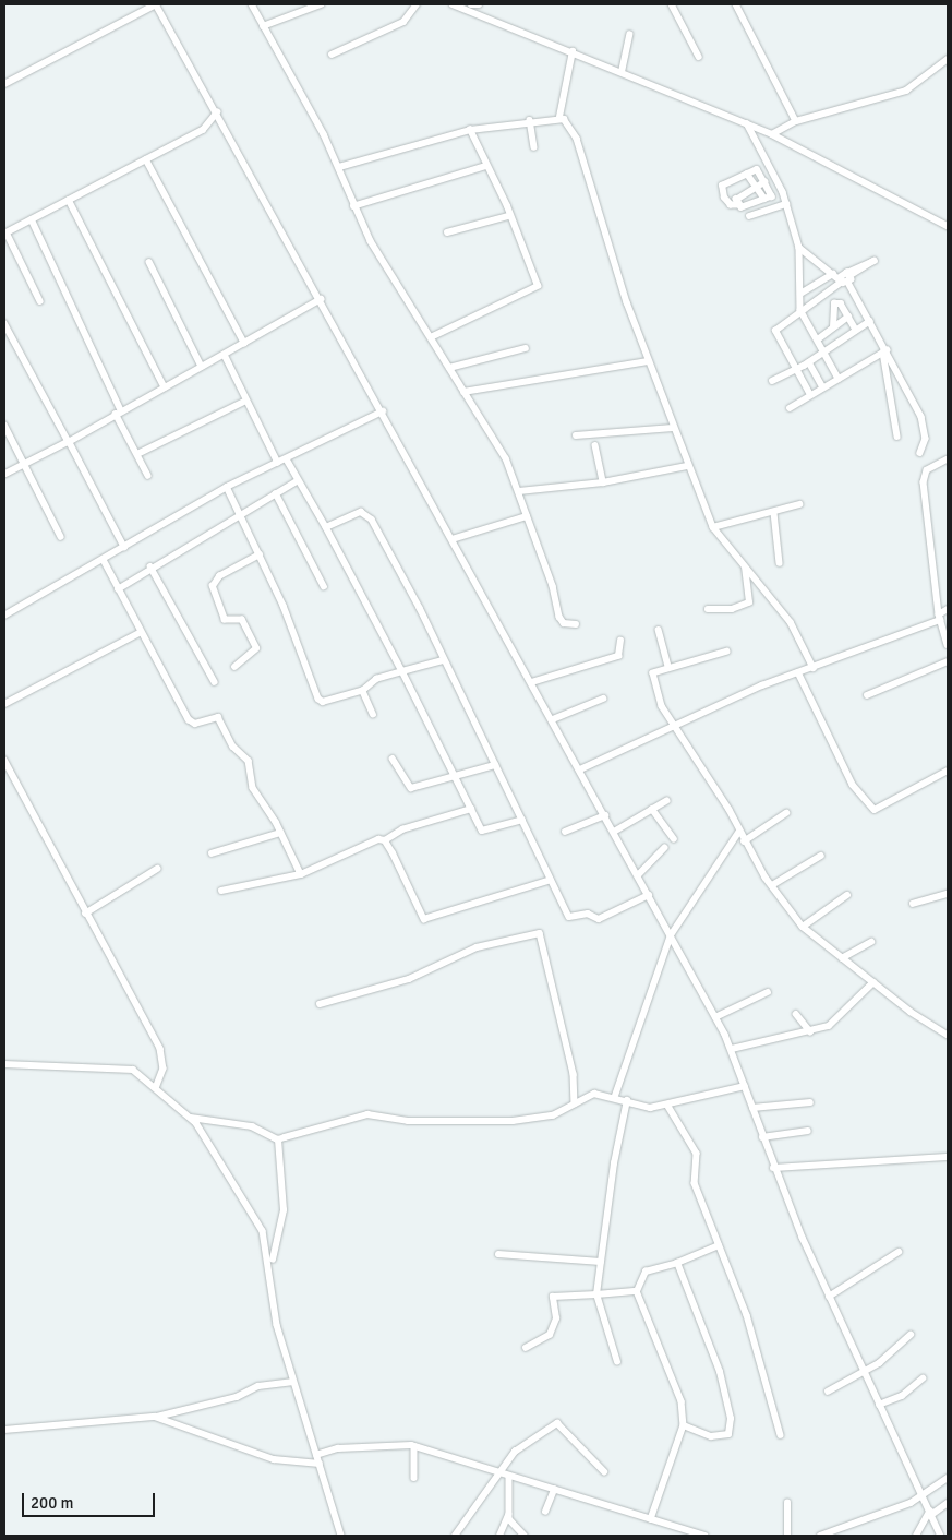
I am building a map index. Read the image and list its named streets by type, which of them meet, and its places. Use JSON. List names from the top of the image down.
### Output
{
  "scale_bar": "200 m"
}
